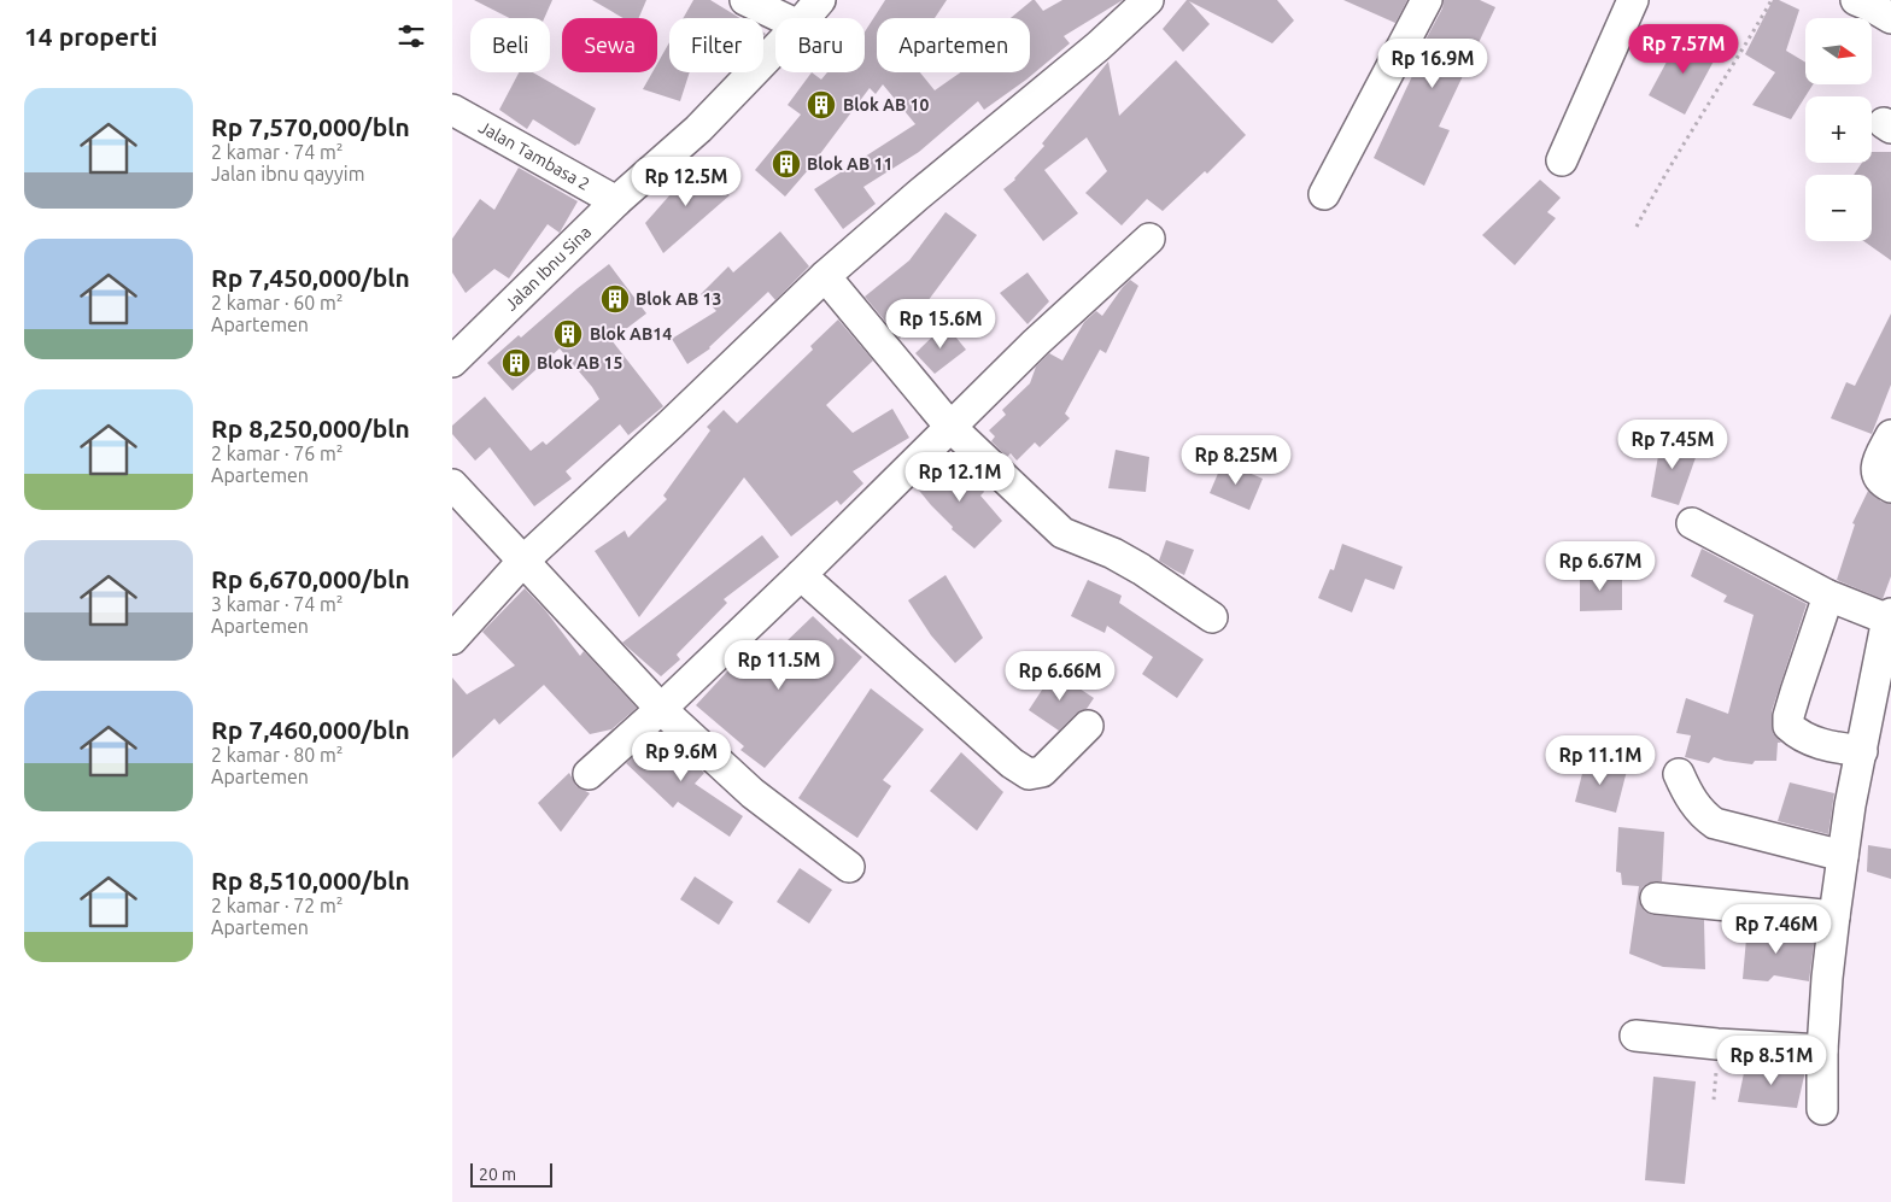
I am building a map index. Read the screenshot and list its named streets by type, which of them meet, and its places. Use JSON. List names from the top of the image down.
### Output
{
  "streets": {
    "street": ["Jalan Tambasa 2", "Jalan Ibnu Sina"]
  },
  "crossings": [
    ["Jalan Tambasa 2", "Jalan Ibnu Sina"]
  ],
  "places": {
    "building": [
      "Blok AB 10",
      "Blok AB 11",
      "Blok AB 13",
      "Blok AB14",
      "Blok AB 15"
    ]
  },
  "scale_bar": "20 m",
  "north": "right",
  "page": {
    "heading": "14 properti",
    "map_buttons": ["+", "−"],
    "chip": [
      "Beli",
      "Sewa",
      "Filter",
      "Baru",
      "Apartemen"
    ],
    "price": [
      "Rp 7.57M",
      "Rp 16.9M",
      "Rp 12.5M",
      "Rp 15.6M",
      "Rp 7.45M",
      "Rp 8.25M",
      "Rp 12.1M",
      "Rp 6.67M",
      "Rp 11.5M",
      "Rp 6.66M",
      "Rp 9.6M",
      "Rp 11.1M",
      "Rp 7.46M",
      "Rp 8.51M"
    ],
    "list": [
      {
        "name": "Rp 7,570,000/bln",
        "note": "2 kamar · 74 m² · Jalan ibnu qayyim"
      },
      {
        "name": "Rp 7,450,000/bln",
        "note": "2 kamar · 60 m² · Apartemen"
      },
      {
        "name": "Rp 8,250,000/bln",
        "note": "2 kamar · 76 m² · Apartemen"
      },
      {
        "name": "Rp 6,670,000/bln",
        "note": "3 kamar · 74 m² · Apartemen"
      },
      {
        "name": "Rp 7,460,000/bln",
        "note": "2 kamar · 80 m² · Apartemen"
      },
      {
        "name": "Rp 8,510,000/bln",
        "note": "2 kamar · 72 m² · Apartemen"
      }
    ],
    "scale": "20 m"
  }
}
